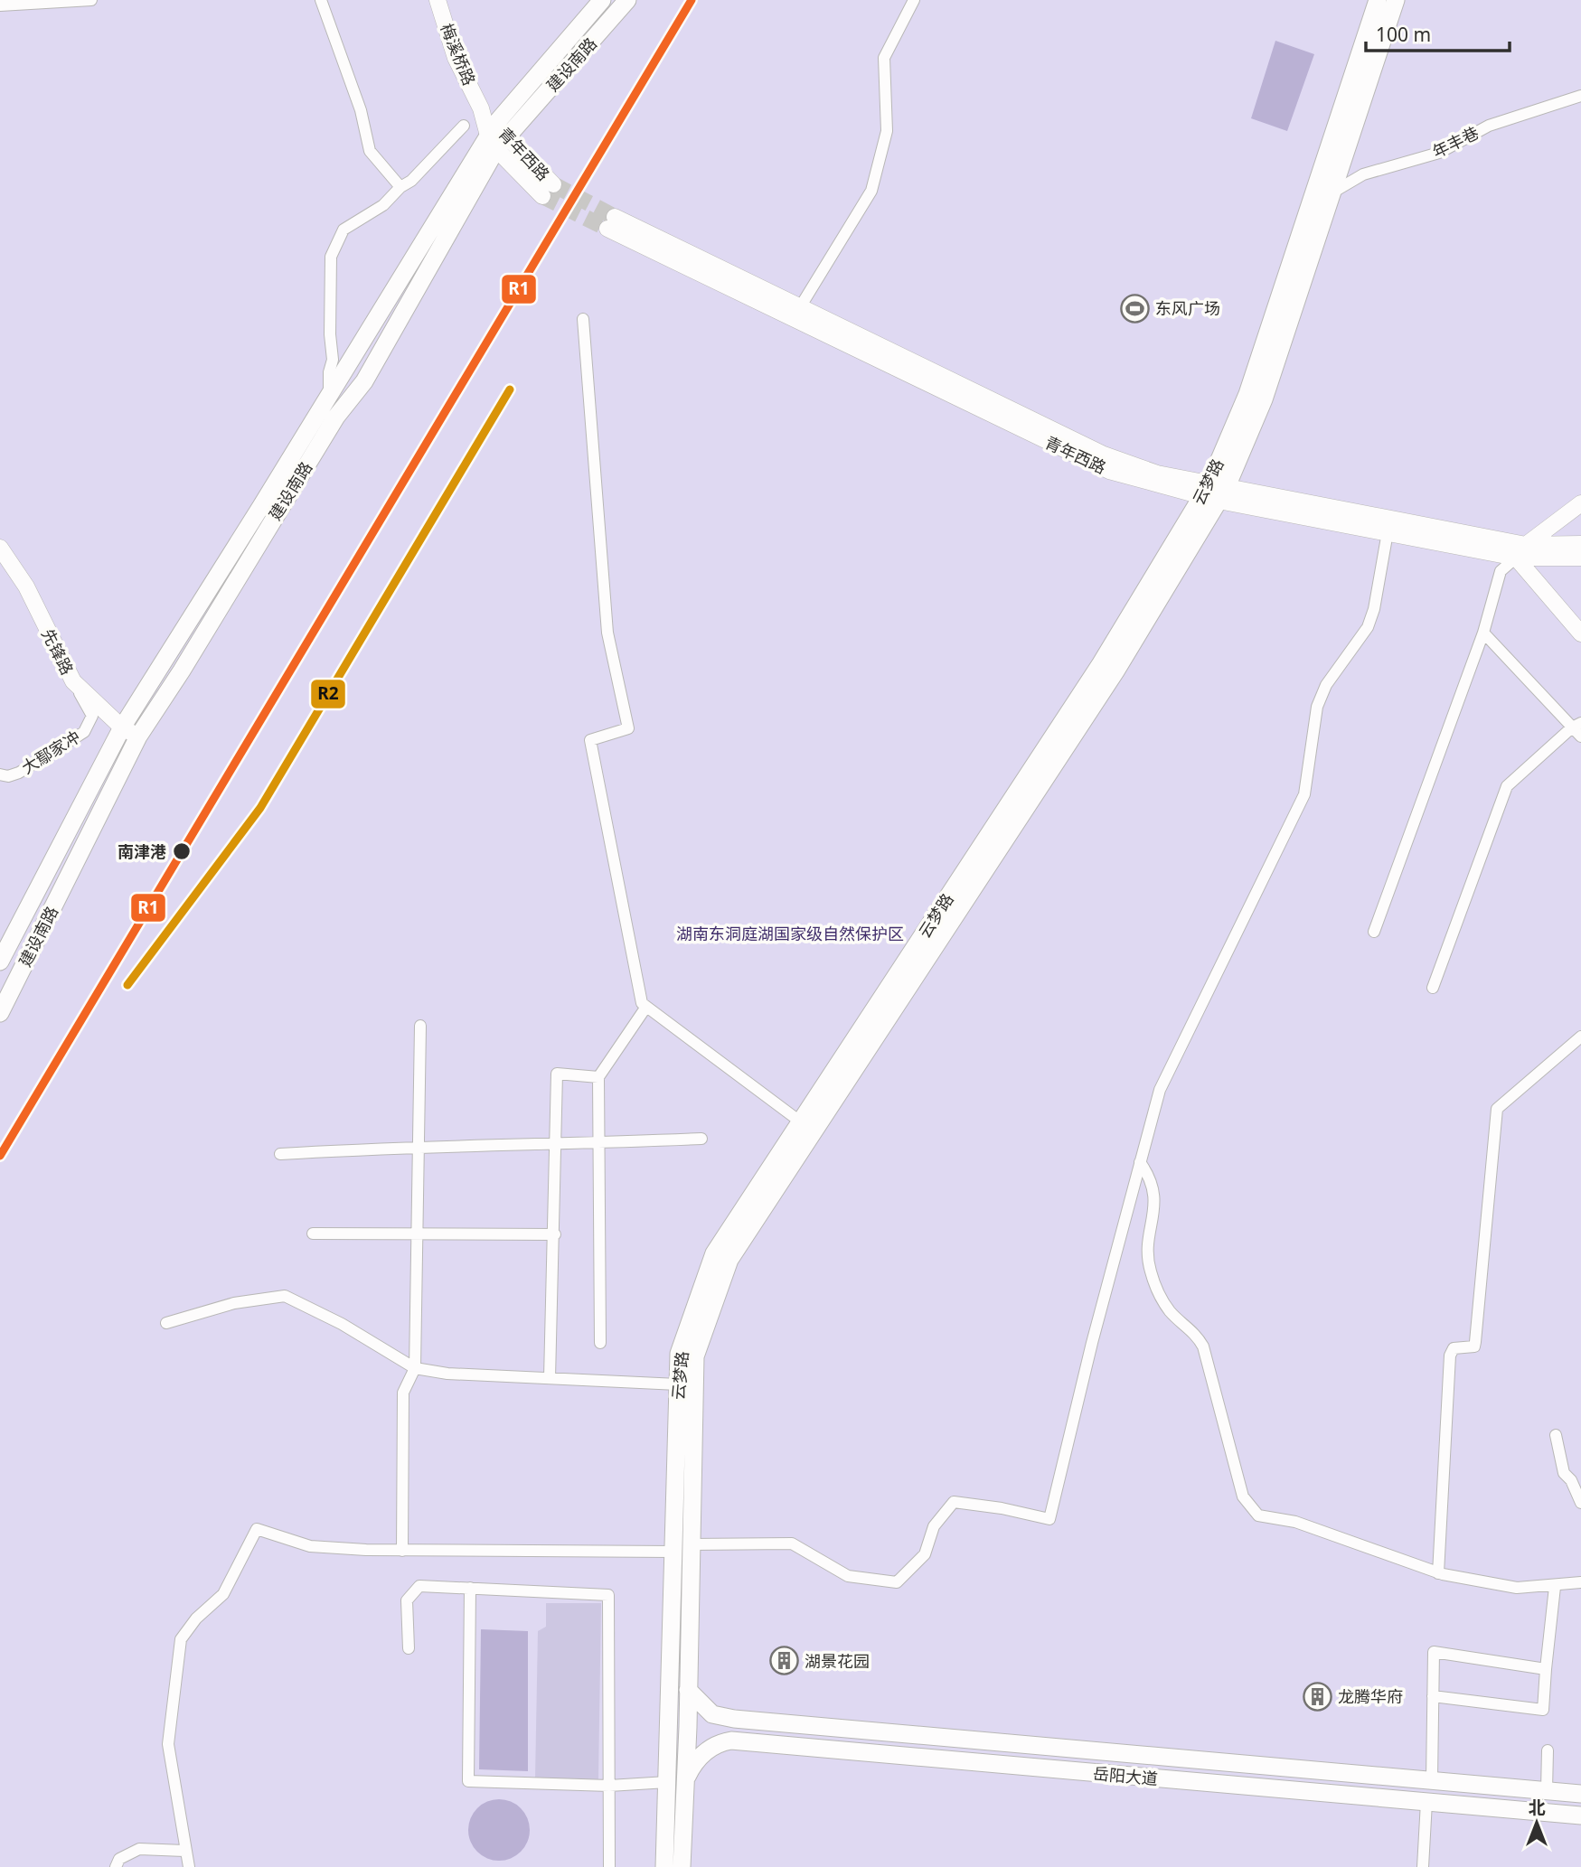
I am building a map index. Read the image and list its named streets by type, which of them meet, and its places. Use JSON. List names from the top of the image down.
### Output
{
  "streets": {
    "main road": [
      "梅溪桥路",
      "建设南路",
      "青年西路",
      "云梦路",
      "先锋路",
      "岳阳大道"
    ],
    "street": ["年丰巷", "大鄢家冲"]
  },
  "crossings": [
    ["梅溪桥路", "青年西路"],
    ["建设南路", "青年西路"],
    ["建设南路", "先锋路"],
    ["青年西路", "云梦路"],
    ["先锋路", "大鄢家冲"]
  ],
  "parks": ["湖南东洞庭湖国家级自然保护区"],
  "places": {
    "sports": ["东风广场"],
    "other": ["南津港"],
    "building": ["湖景花园", "龙腾华府"]
  },
  "lines": ["transit line R1", "transit line R2"],
  "scale_bar": "100 m",
  "north": "top"
}
